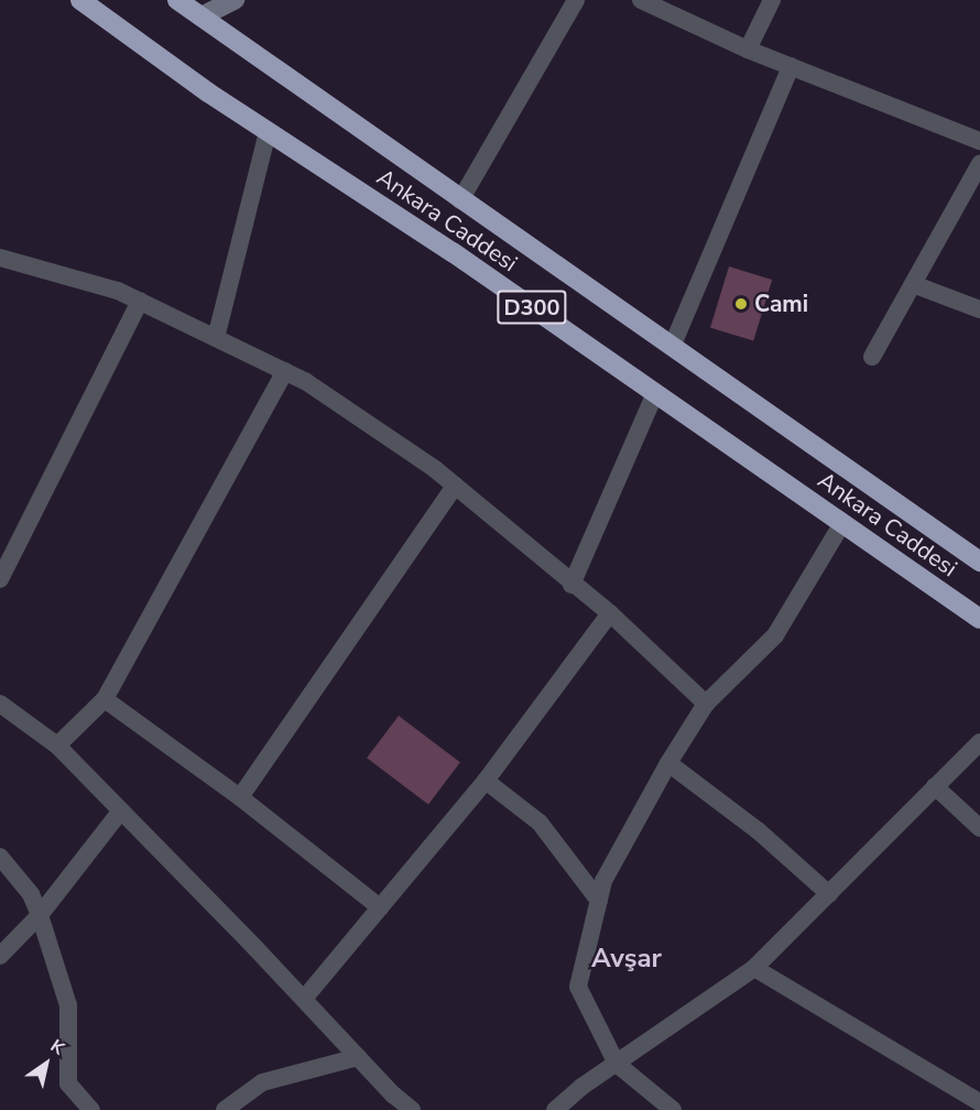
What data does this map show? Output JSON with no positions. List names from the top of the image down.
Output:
{
  "streets": {
    "highway": ["Ankara Caddesi", "D300"]
  },
  "districts": ["Avşar"],
  "places": ["Cami"],
  "north": "top right"
}
